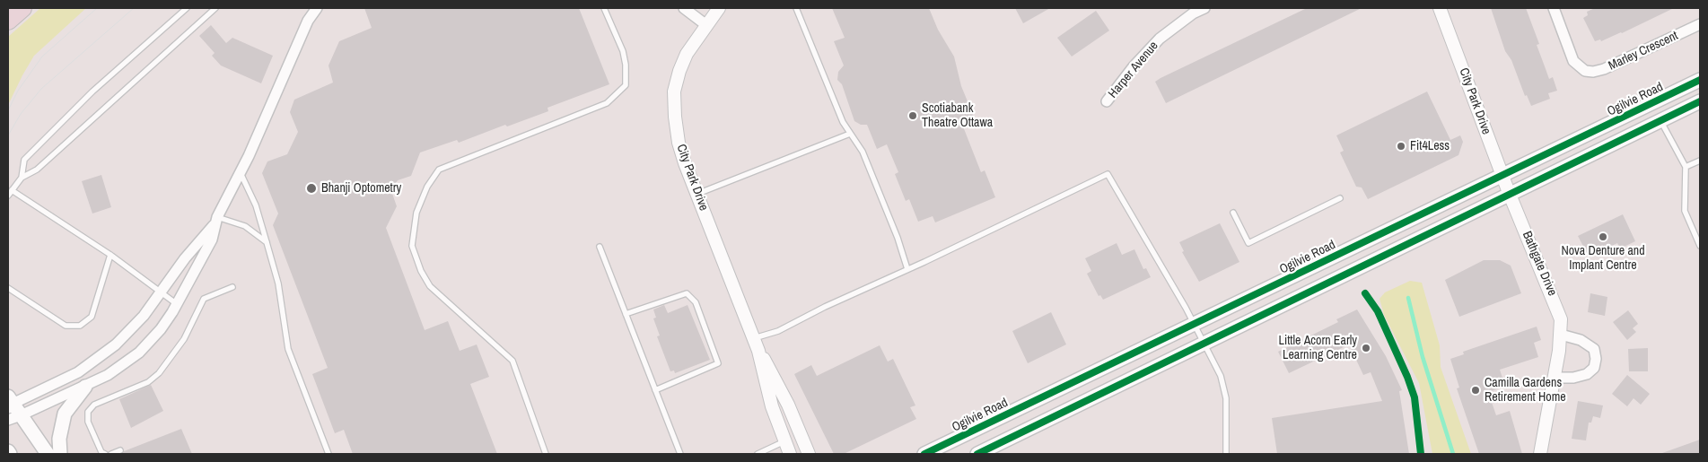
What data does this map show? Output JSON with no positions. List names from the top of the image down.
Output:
{
  "streets": {
    "main road": ["Ogilvie Road"],
    "street": [
      "Marley Crescent",
      "Harper Avenue",
      "City Park Drive",
      "Bathgate Drive"
    ]
  },
  "crossings": [
    ["Ogilvie Road", "City Park Drive"],
    ["City Park Drive", "Bathgate Drive"]
  ],
  "places": [
    "Scotiabank Theatre Ottawa",
    "Fit4Less",
    "Bhanji Optometry",
    "Nova Denture and Implant Centre",
    "Little Acorn Early Learning Centre",
    "Camilla Gardens Retirement Home"
  ]
}
